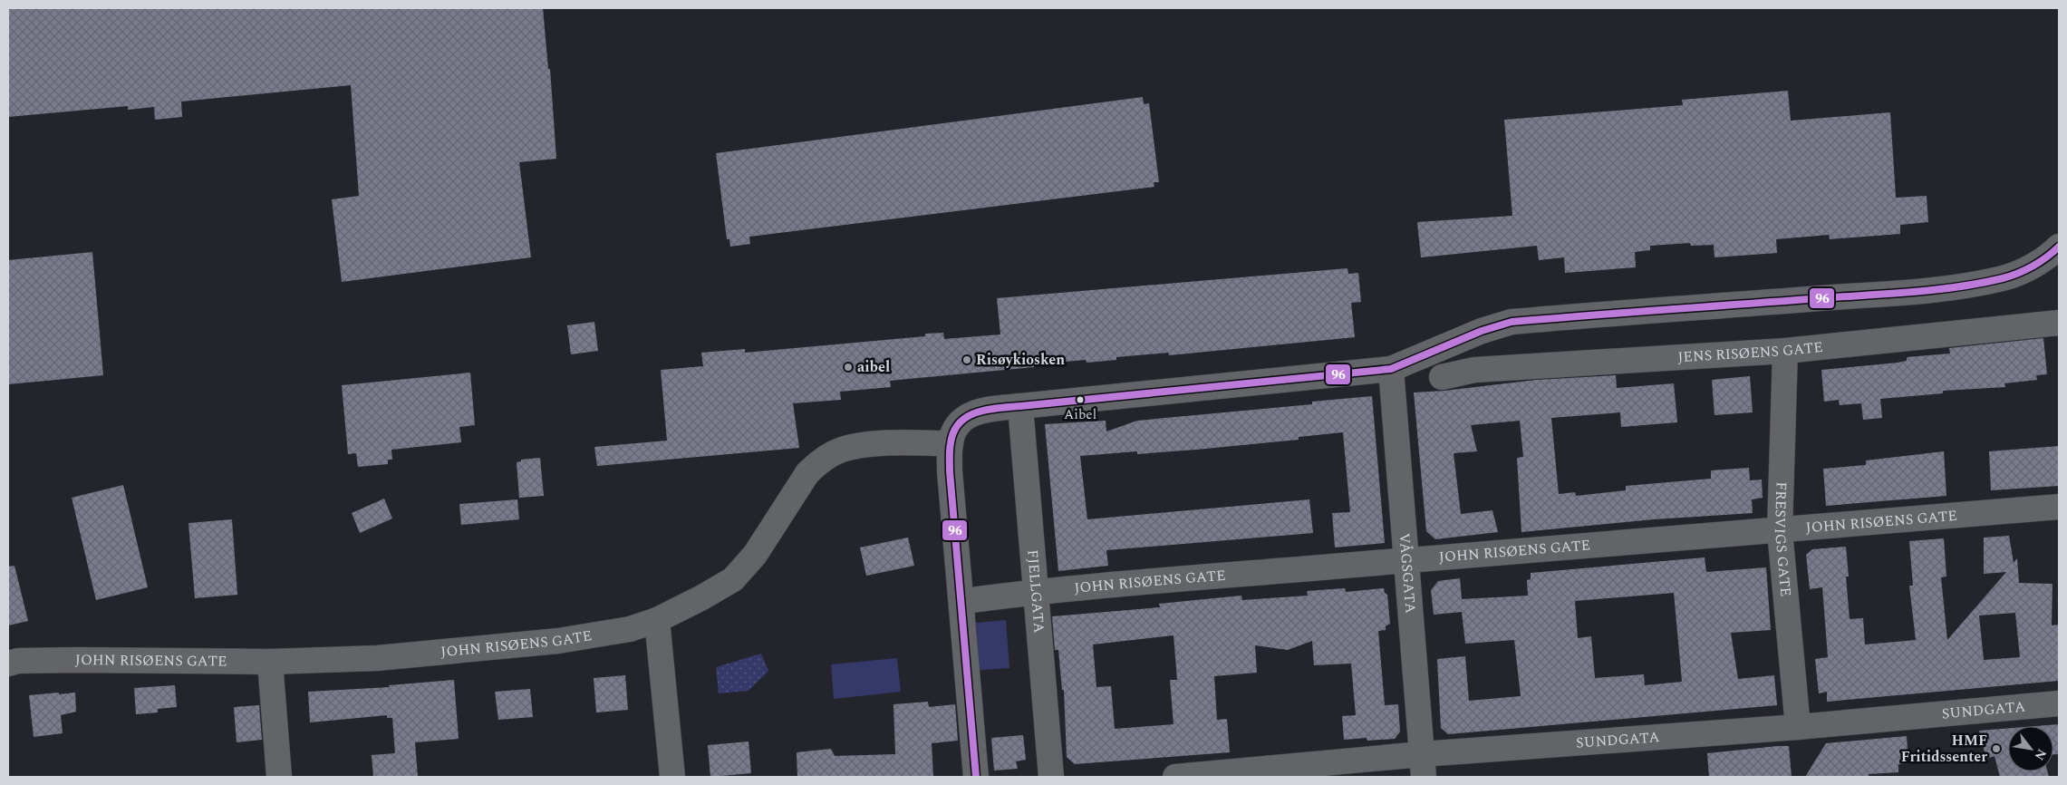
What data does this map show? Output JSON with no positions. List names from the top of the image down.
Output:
{
  "streets": {
    "street": [
      "JENS RISØENS GATE",
      "JOHN RISØENS GATE",
      "FRESVIGS GATE",
      "VÅGSGATA",
      "FJELLGATA",
      "SUNDGATA"
    ]
  },
  "crossings": [
    ["JENS RISØENS GATE", "FRESVIGS GATE"],
    ["JOHN RISØENS GATE", "FRESVIGS GATE"],
    ["JOHN RISØENS GATE", "VÅGSGATA"],
    ["JOHN RISØENS GATE", "FJELLGATA"],
    ["FRESVIGS GATE", "SUNDGATA"],
    ["VÅGSGATA", "SUNDGATA"]
  ],
  "places": [
    "Risøykiosken",
    "aibel",
    "Aibel",
    "HMF Fritidssenter"
  ],
  "lines": ["transit line 96"],
  "north": "bottom right"
}
